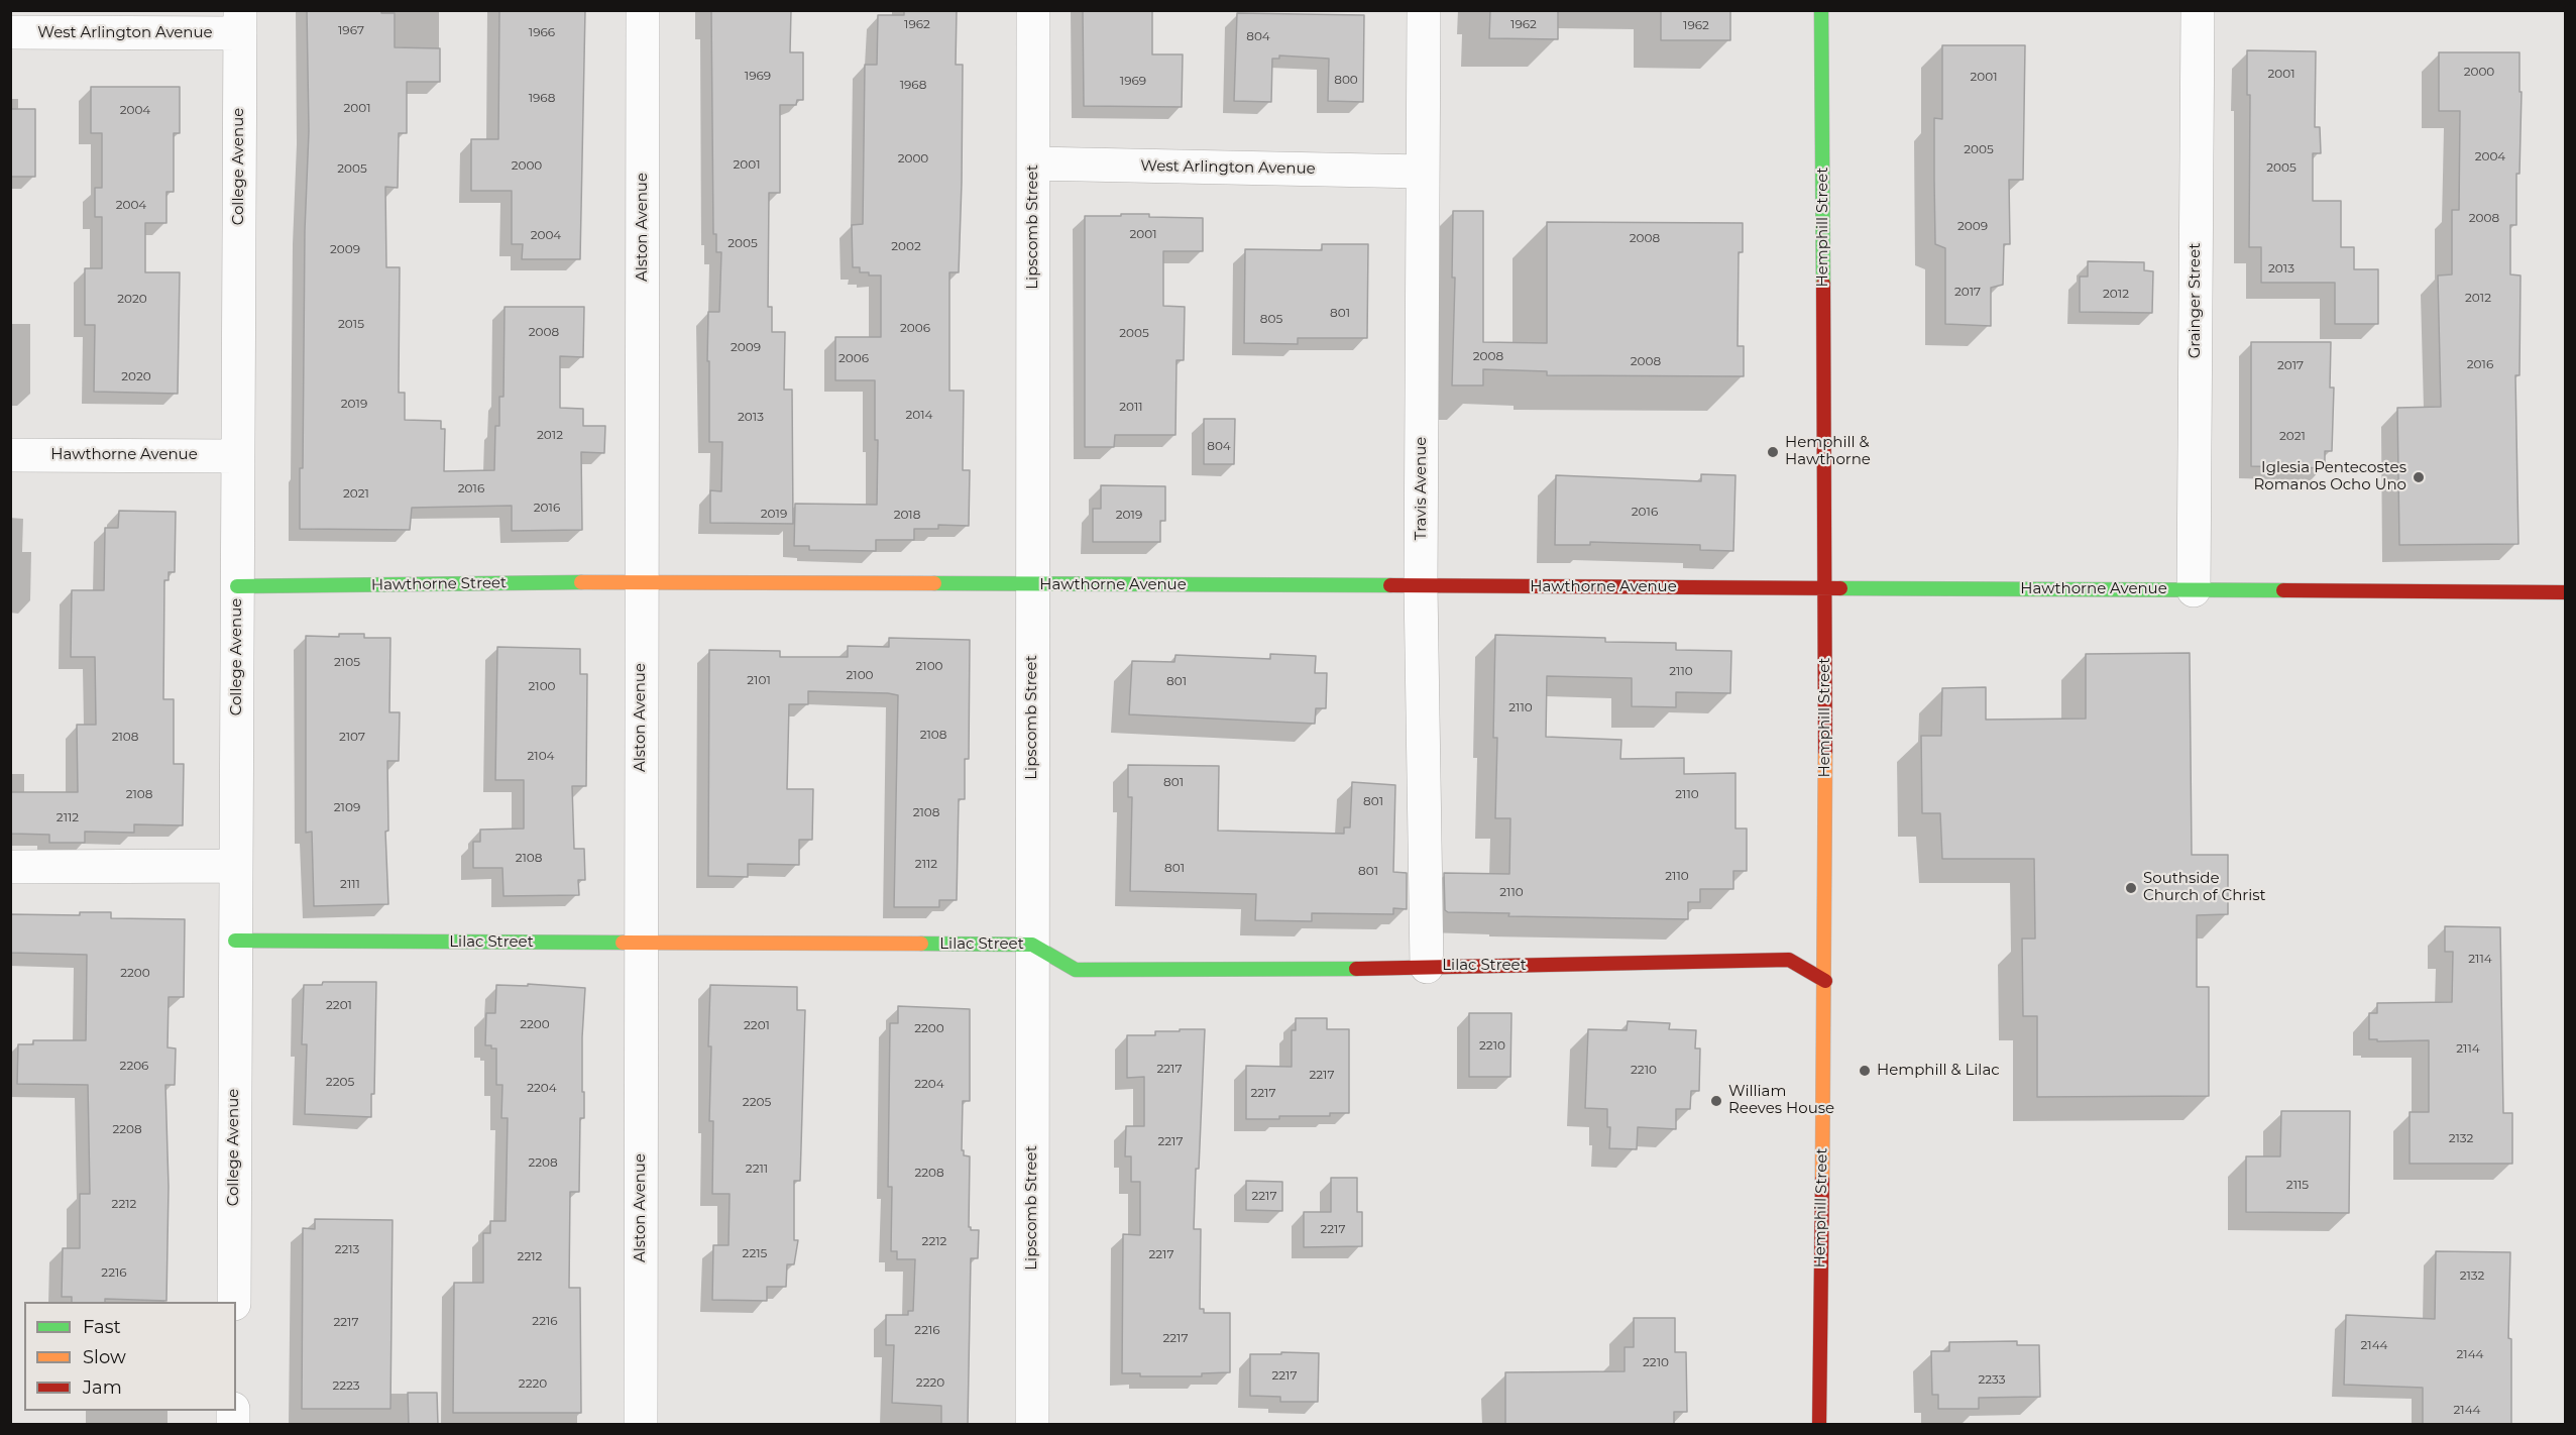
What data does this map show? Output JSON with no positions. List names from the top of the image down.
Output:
{
  "streets": {
    "street": [
      "West Arlington Avenue",
      "College Avenue",
      "Alston Avenue",
      "Lipscomb Street",
      "Hemphill Street",
      "Grainger Street",
      "Hawthorne Avenue",
      "Travis Avenue",
      "Hawthorne Street",
      "Lilac Street"
    ]
  },
  "crossings": [
    ["West Arlington Avenue", "College Avenue"],
    ["West Arlington Avenue", "Lipscomb Street"],
    ["West Arlington Avenue", "Travis Avenue"],
    ["College Avenue", "Hawthorne Avenue"],
    ["College Avenue", "Hawthorne Street"],
    ["College Avenue", "Lilac Street"],
    ["Alston Avenue", "Hawthorne Avenue"],
    ["Alston Avenue", "Hawthorne Street"],
    ["Alston Avenue", "Lilac Street"],
    ["Lipscomb Street", "Hawthorne Avenue"],
    ["Lipscomb Street", "Lilac Street"],
    ["Hemphill Street", "Hawthorne Avenue"],
    ["Hemphill Street", "Lilac Street"],
    ["Grainger Street", "Hawthorne Avenue"],
    ["Hawthorne Avenue", "Travis Avenue"],
    ["Hawthorne Avenue", "Hawthorne Street"],
    ["Travis Avenue", "Lilac Street"]
  ],
  "places": [
    "Hemphill & Hawthorne",
    "Iglesia Pentecostes Romanos Ocho Uno",
    "Southside Church of Christ",
    "Hemphill & Lilac",
    "William Reeves House"
  ],
  "house_numbers": [
    "1962",
    "1962",
    "1962",
    "1967",
    "1966",
    "804",
    "2000",
    "2001",
    "1969",
    "2001",
    "800",
    "1969",
    "1968",
    "1968",
    "2001",
    "2004",
    "2005",
    "2004",
    "2000",
    "2001",
    "2000",
    "2005",
    "2005",
    "2004",
    "2008",
    "2009",
    "2001",
    "2004",
    "2008",
    "2005",
    "2002",
    "2009",
    "2013",
    "2017",
    "2012",
    "2012",
    "2020",
    "801",
    "805",
    "2015",
    "2006",
    "2008",
    "2005",
    "2009",
    "2008",
    "2006",
    "2008",
    "2016",
    "2017",
    "2020",
    "2019",
    "2011",
    "2014",
    "2013",
    "2012",
    "2021",
    "804",
    "2016",
    "2021",
    "2016",
    "2016",
    "2019",
    "2018",
    "2019",
    "2105",
    "2100",
    "2110",
    "2100",
    "2101",
    "801",
    "2100",
    "2110",
    "2108",
    "2108",
    "2107",
    "2104",
    "801",
    "2108",
    "2110",
    "801",
    "2109",
    "2108",
    "2112",
    "2108",
    "2112",
    "801",
    "801",
    "2110",
    "2111",
    "2110",
    "2114",
    "2200",
    "2201",
    "2200",
    "2201",
    "2200",
    "2210",
    "2114",
    "2206",
    "2217",
    "2210",
    "2217",
    "2205",
    "2204",
    "2204",
    "2217",
    "2205",
    "2208",
    "2132",
    "2217",
    "2208",
    "2211",
    "2208",
    "2115",
    "2217",
    "2212",
    "2217",
    "2212",
    "2213",
    "2215",
    "2217",
    "2212",
    "2216",
    "2132",
    "2216",
    "2217",
    "2216",
    "2217",
    "2144",
    "2144",
    "2210",
    "2217",
    "2233",
    "2220",
    "2220",
    "2223",
    "2144"
  ],
  "legend": ["Fast", "Slow", "Jam"]
}
